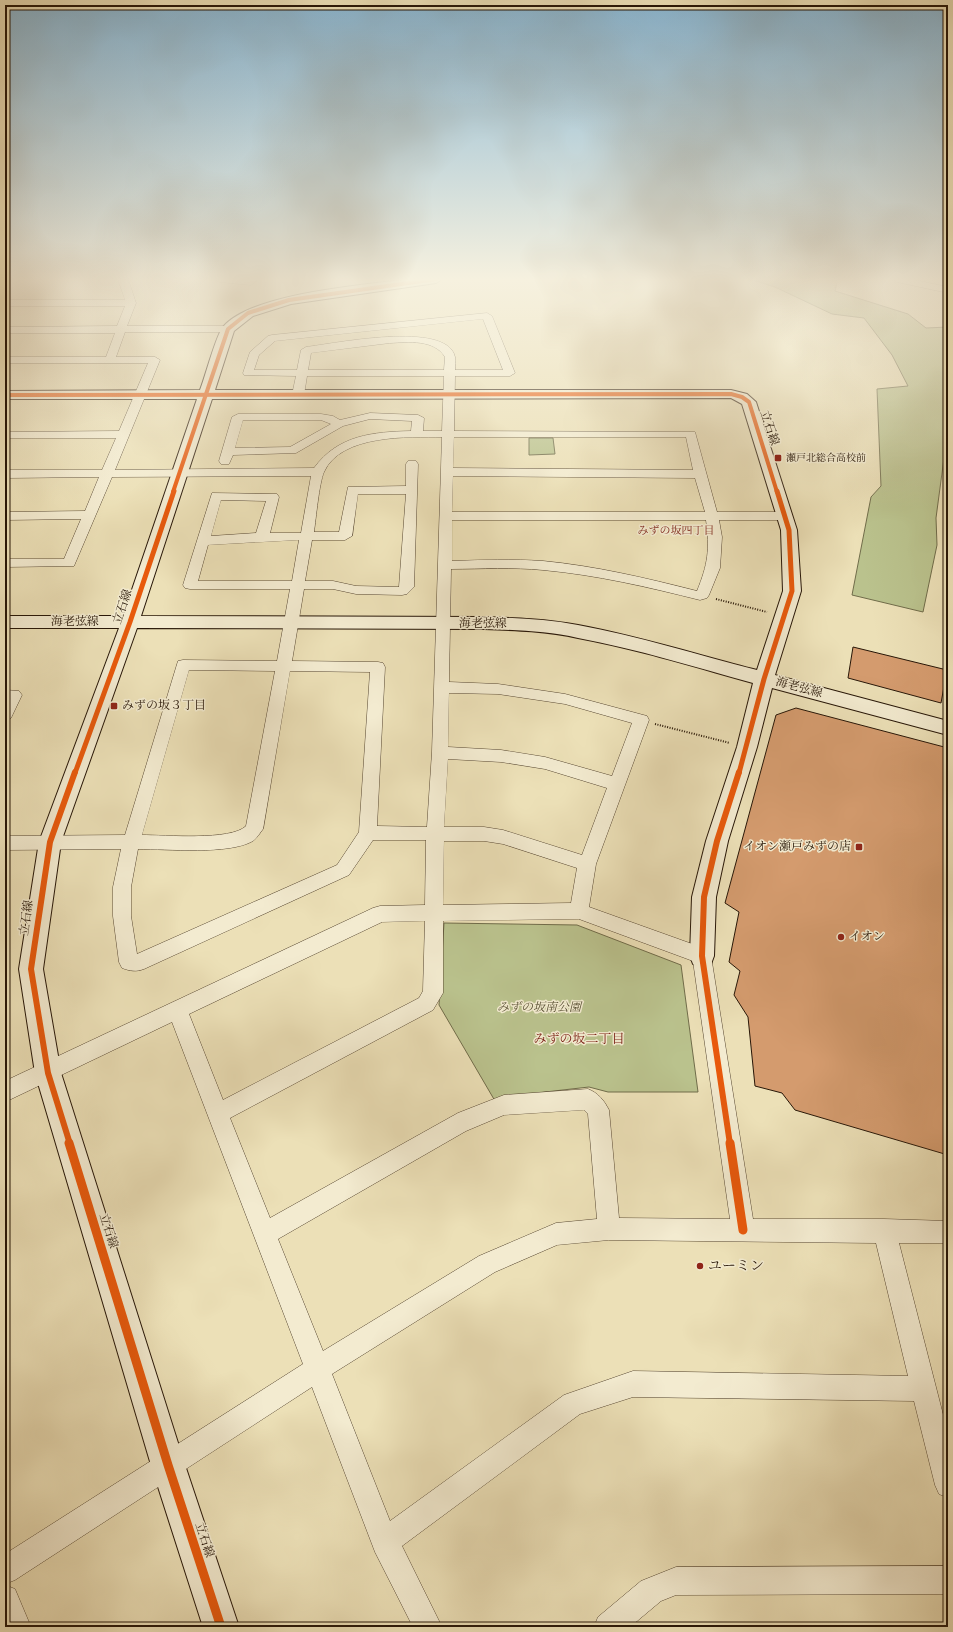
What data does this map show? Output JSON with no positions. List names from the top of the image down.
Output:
{
  "streets": {
    "street": ["立石線", "海老弦線"]
  },
  "crossings": [
    ["立石線", "海老弦線"]
  ],
  "districts": ["みずの坂四丁目", "みずの坂二丁目"],
  "parks": ["みずの坂南公園"],
  "places": {
    "transit": ["瀬戸北総合高校前", "みずの坂３丁目", "イオン瀬戸みずの店"],
    "other": ["イオン", "ユーミン"]
  }
}
